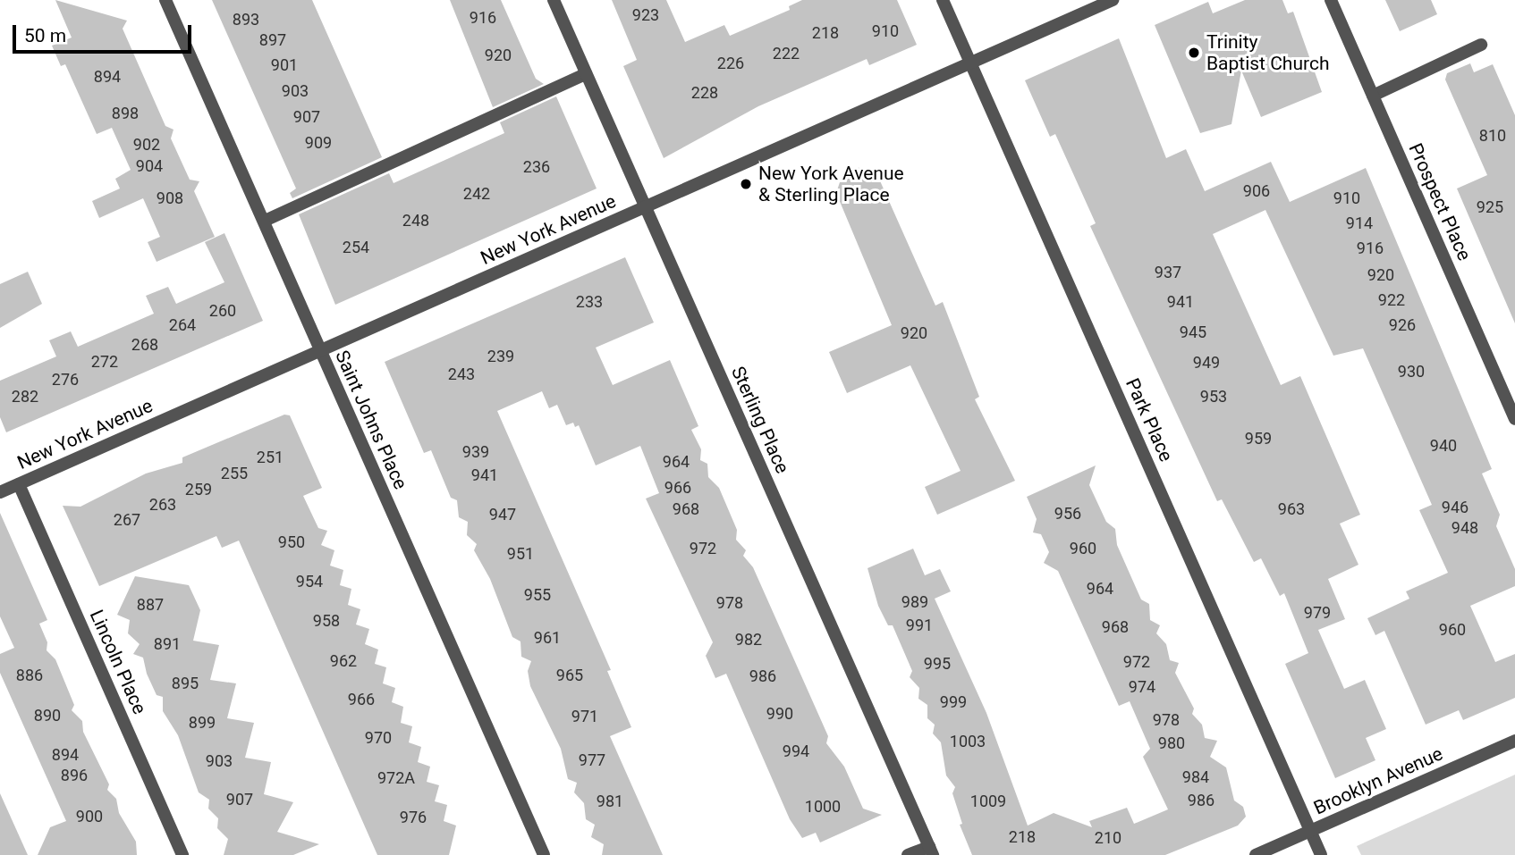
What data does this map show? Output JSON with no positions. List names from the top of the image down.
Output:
{
  "streets": {
    "street": [
      "Prospect Place",
      "New York Avenue",
      "Saint Johns Place",
      "Sterling Place",
      "Park Place",
      "Lincoln Place",
      "Brooklyn Avenue"
    ]
  },
  "crossings": [
    ["New York Avenue", "Saint Johns Place"],
    ["New York Avenue", "Sterling Place"],
    ["New York Avenue", "Park Place"],
    ["New York Avenue", "Lincoln Place"],
    ["Park Place", "Brooklyn Avenue"]
  ],
  "places": ["Trinity Baptist Church", "New York Avenue & Sterling Place"],
  "house_numbers": [
    "923",
    "916",
    "893",
    "910",
    "218",
    "897",
    "222",
    "920",
    "226",
    "901",
    "894",
    "903",
    "228",
    "898",
    "907",
    "810",
    "909",
    "902",
    "904",
    "236",
    "906",
    "242",
    "908",
    "910",
    "925",
    "248",
    "914",
    "254",
    "916",
    "937",
    "920",
    "922",
    "233",
    "941",
    "260",
    "264",
    "926",
    "945",
    "920",
    "268",
    "239",
    "272",
    "949",
    "930",
    "243",
    "276",
    "282",
    "953",
    "959",
    "940",
    "939",
    "251",
    "964",
    "255",
    "941",
    "966",
    "259",
    "263",
    "946",
    "968",
    "963",
    "956",
    "947",
    "267",
    "948",
    "950",
    "972",
    "960",
    "951",
    "954",
    "964",
    "955",
    "989",
    "978",
    "887",
    "979",
    "958",
    "991",
    "968",
    "960",
    "961",
    "982",
    "891",
    "962",
    "972",
    "995",
    "886",
    "965",
    "986",
    "895",
    "974",
    "966",
    "999",
    "990",
    "890",
    "971",
    "978",
    "899",
    "970",
    "1003",
    "980",
    "994",
    "894",
    "977",
    "903",
    "896",
    "984",
    "972A",
    "907",
    "986",
    "981",
    "1009",
    "1000",
    "900",
    "976",
    "218",
    "210"
  ],
  "scale_bar": "50 m"
}
